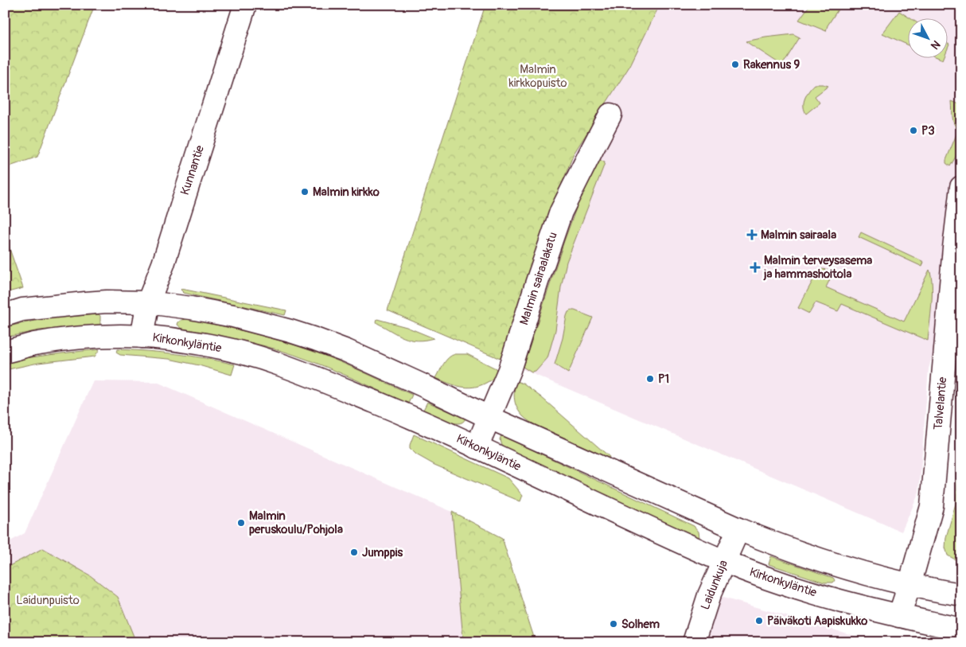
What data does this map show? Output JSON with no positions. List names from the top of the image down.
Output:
{
  "streets": {
    "main road": [
      "Kunnantie",
      "Malmin sairaalakatu",
      "Kirkonkyläntie",
      "Talvelantie",
      "Laidunkuja"
    ]
  },
  "crossings": [
    ["Kunnantie", "Kirkonkyläntie"],
    ["Malmin sairaalakatu", "Kirkonkyläntie"],
    ["Kirkonkyläntie", "Talvelantie"],
    ["Kirkonkyläntie", "Laidunkuja"]
  ],
  "parks": ["Malmin kirkkopuisto", "Laidunpuisto"],
  "places": {
    "other": [
      "Rakennus 9",
      "P3",
      "Malmin kirkko",
      "P1",
      "Malmin peruskoulu/Pohjola",
      "Jumppis",
      "Päiväkoti Aapiskukko",
      "Solhem"
    ],
    "health": ["Malmin sairaala", "Malmin terveysasema ja hammashoitola"]
  },
  "north": "bottom right"
}
